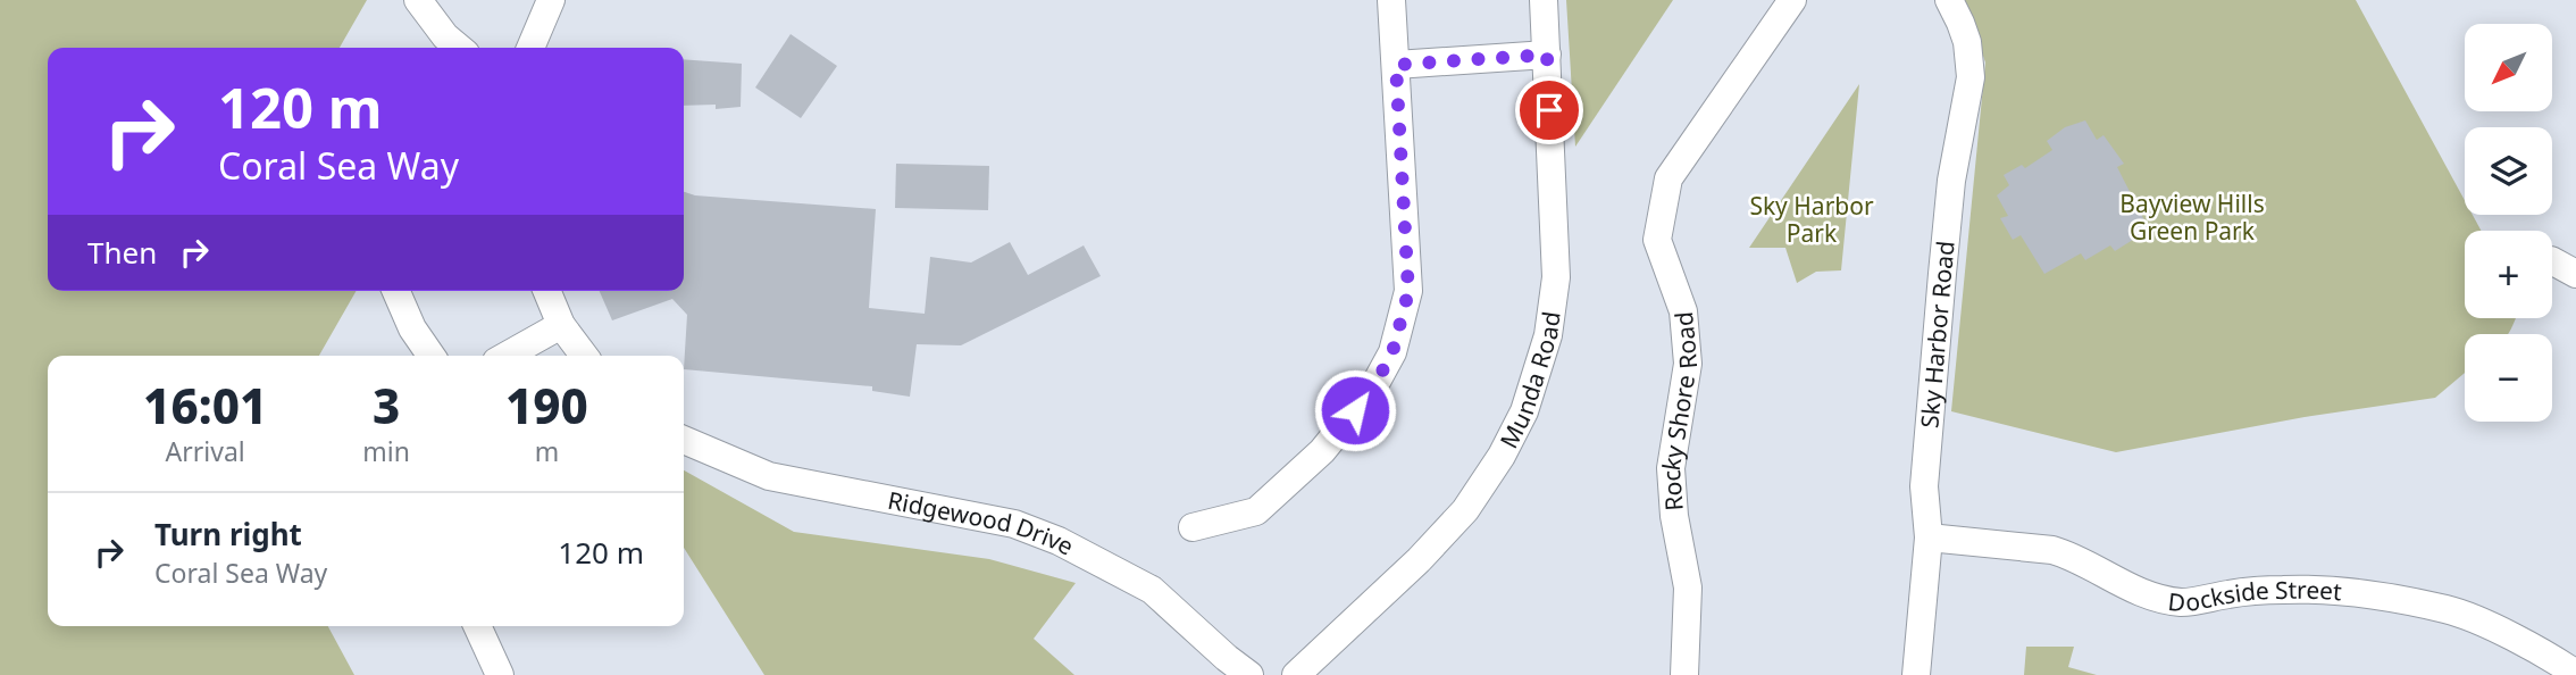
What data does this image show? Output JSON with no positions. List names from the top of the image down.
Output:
{
  "streets": {
    "street": [
      "Sky Harbor Road",
      "Munda Road",
      "Rocky Shore Road",
      "Ridgewood Drive",
      "Dockside Street"
    ]
  },
  "crossings": [
    ["Sky Harbor Road", "Dockside Street"]
  ],
  "parks": ["Bayview Hills Green Park", "Sky Harbor Park"],
  "north": "bottom left",
  "page": {
    "map_buttons": ["+", "−"],
    "turn": ["120 m", "Coral Sea Way"],
    "then": "Then",
    "eta": [
      "16:01",
      "Arrival",
      "3",
      "min",
      "190",
      "m"
    ],
    "list": [
      {
        "name": "Turn right",
        "note": "Coral Sea Way",
        "value": "120 m"
      }
    ]
  }
}
